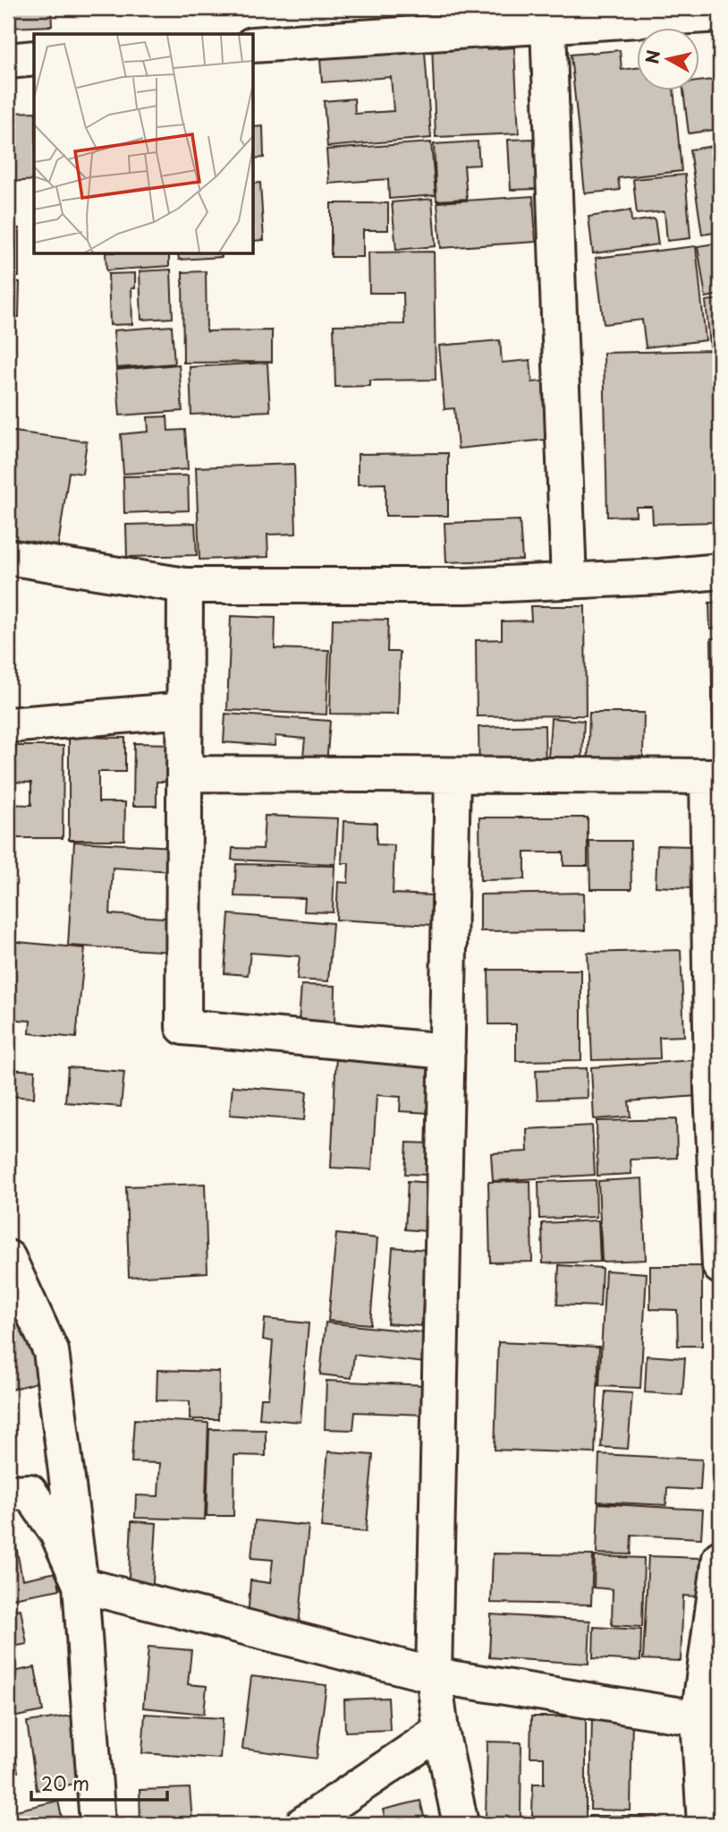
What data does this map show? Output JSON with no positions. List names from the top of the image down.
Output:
{
  "scale_bar": "20 m",
  "north": "left"
}
